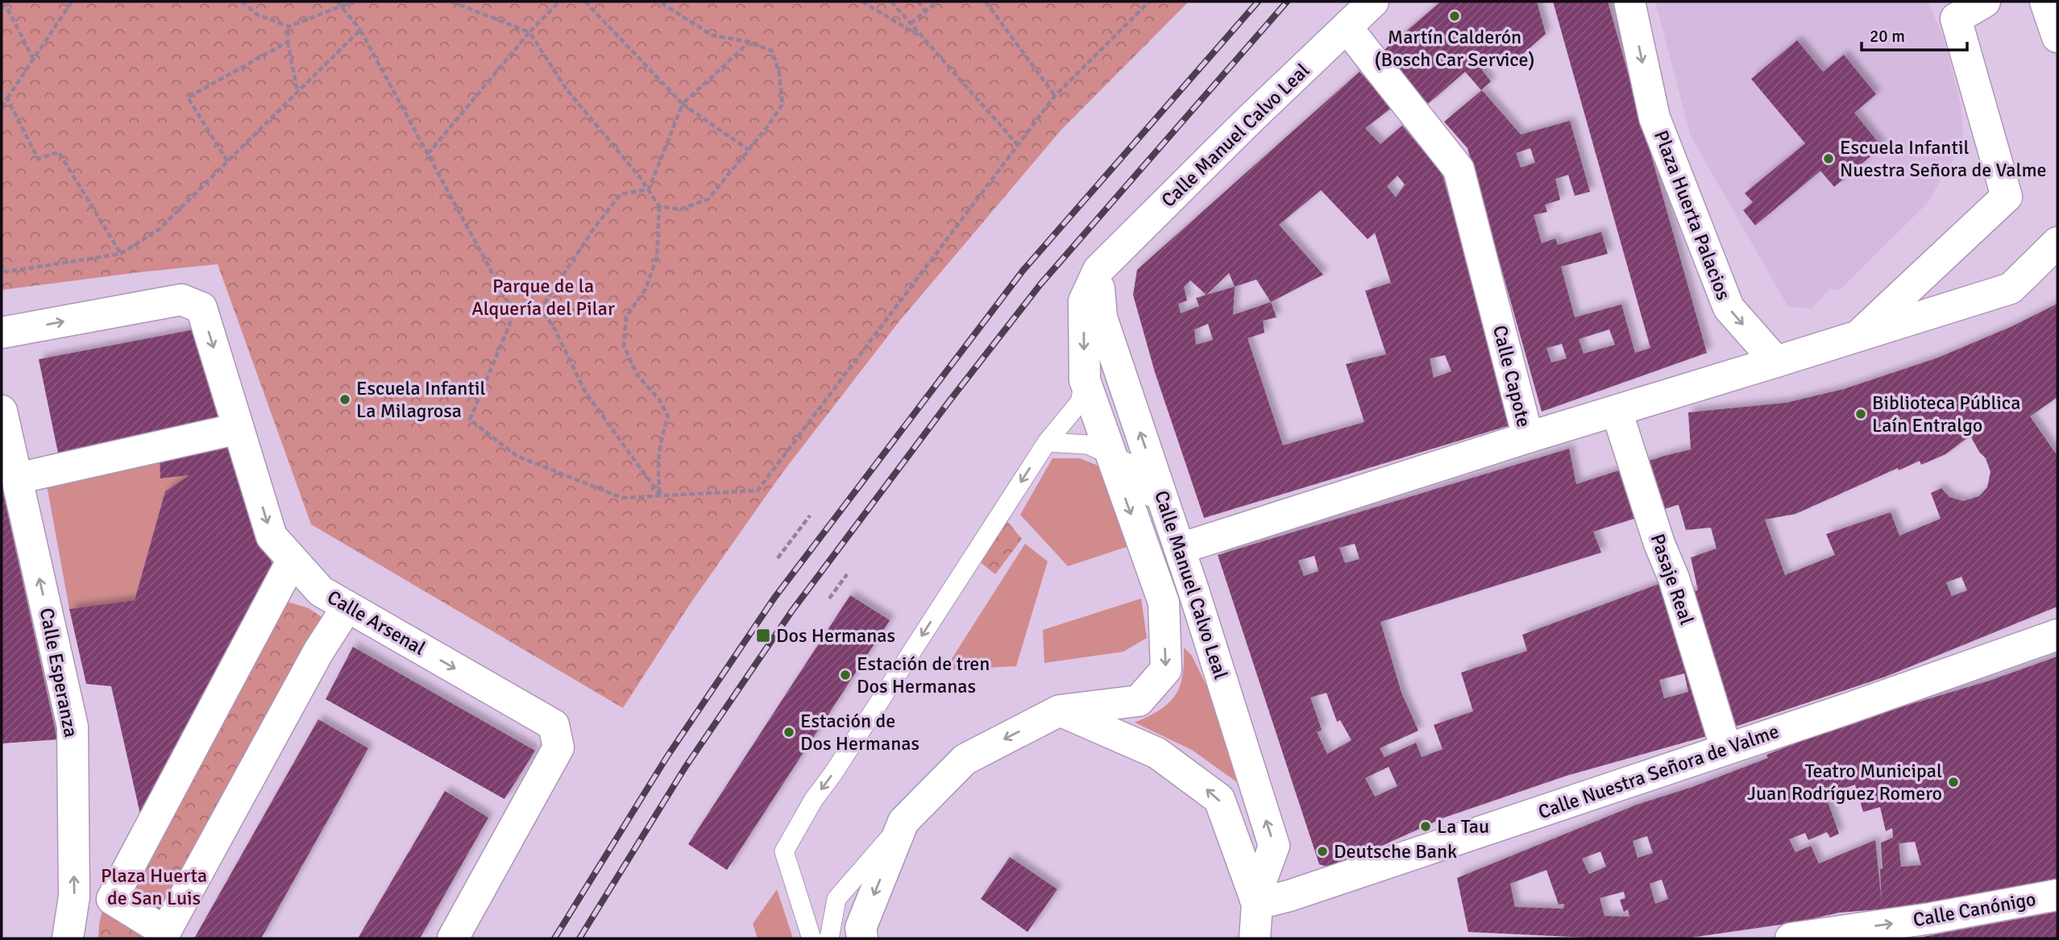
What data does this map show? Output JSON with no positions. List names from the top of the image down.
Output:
{
  "streets": {
    "street": [
      "Calle Manuel Calvo Leal",
      "Plaza Huerta Palacios",
      "Calle Capote",
      "Pasaje Real",
      "Calle Arsenal",
      "Calle Esperanza",
      "Calle Nuestra Señora de Valme",
      "Calle Canónigo"
    ]
  },
  "crossings": [
    ["Calle Manuel Calvo Leal", "Calle Capote"],
    ["Calle Manuel Calvo Leal", "Calle Nuestra Señora de Valme"],
    ["Pasaje Real", "Calle Nuestra Señora de Valme"]
  ],
  "one_way": ["Plaza Huerta Palacios", "Calle Esperanza", "Calle Canónigo"],
  "parks": ["Parque de la Alquería del Pilar", "Plaza Huerta de San Luis"],
  "places": {
    "other": [
      "Martín Calderón (Bosch Car Service)",
      "Escuela Infantil Nuestra Señora de Valme",
      "Escuela Infantil La Milagrosa",
      "Biblioteca Pública Laín Entralgo",
      "Estación de tren Dos Hermanas",
      "Estación de Dos Hermanas",
      "Teatro Municipal Juan Rodríguez Romero",
      "La Tau",
      "Deutsche Bank"
    ],
    "transit": ["Dos Hermanas"]
  },
  "scale_bar": "20 m"
}
